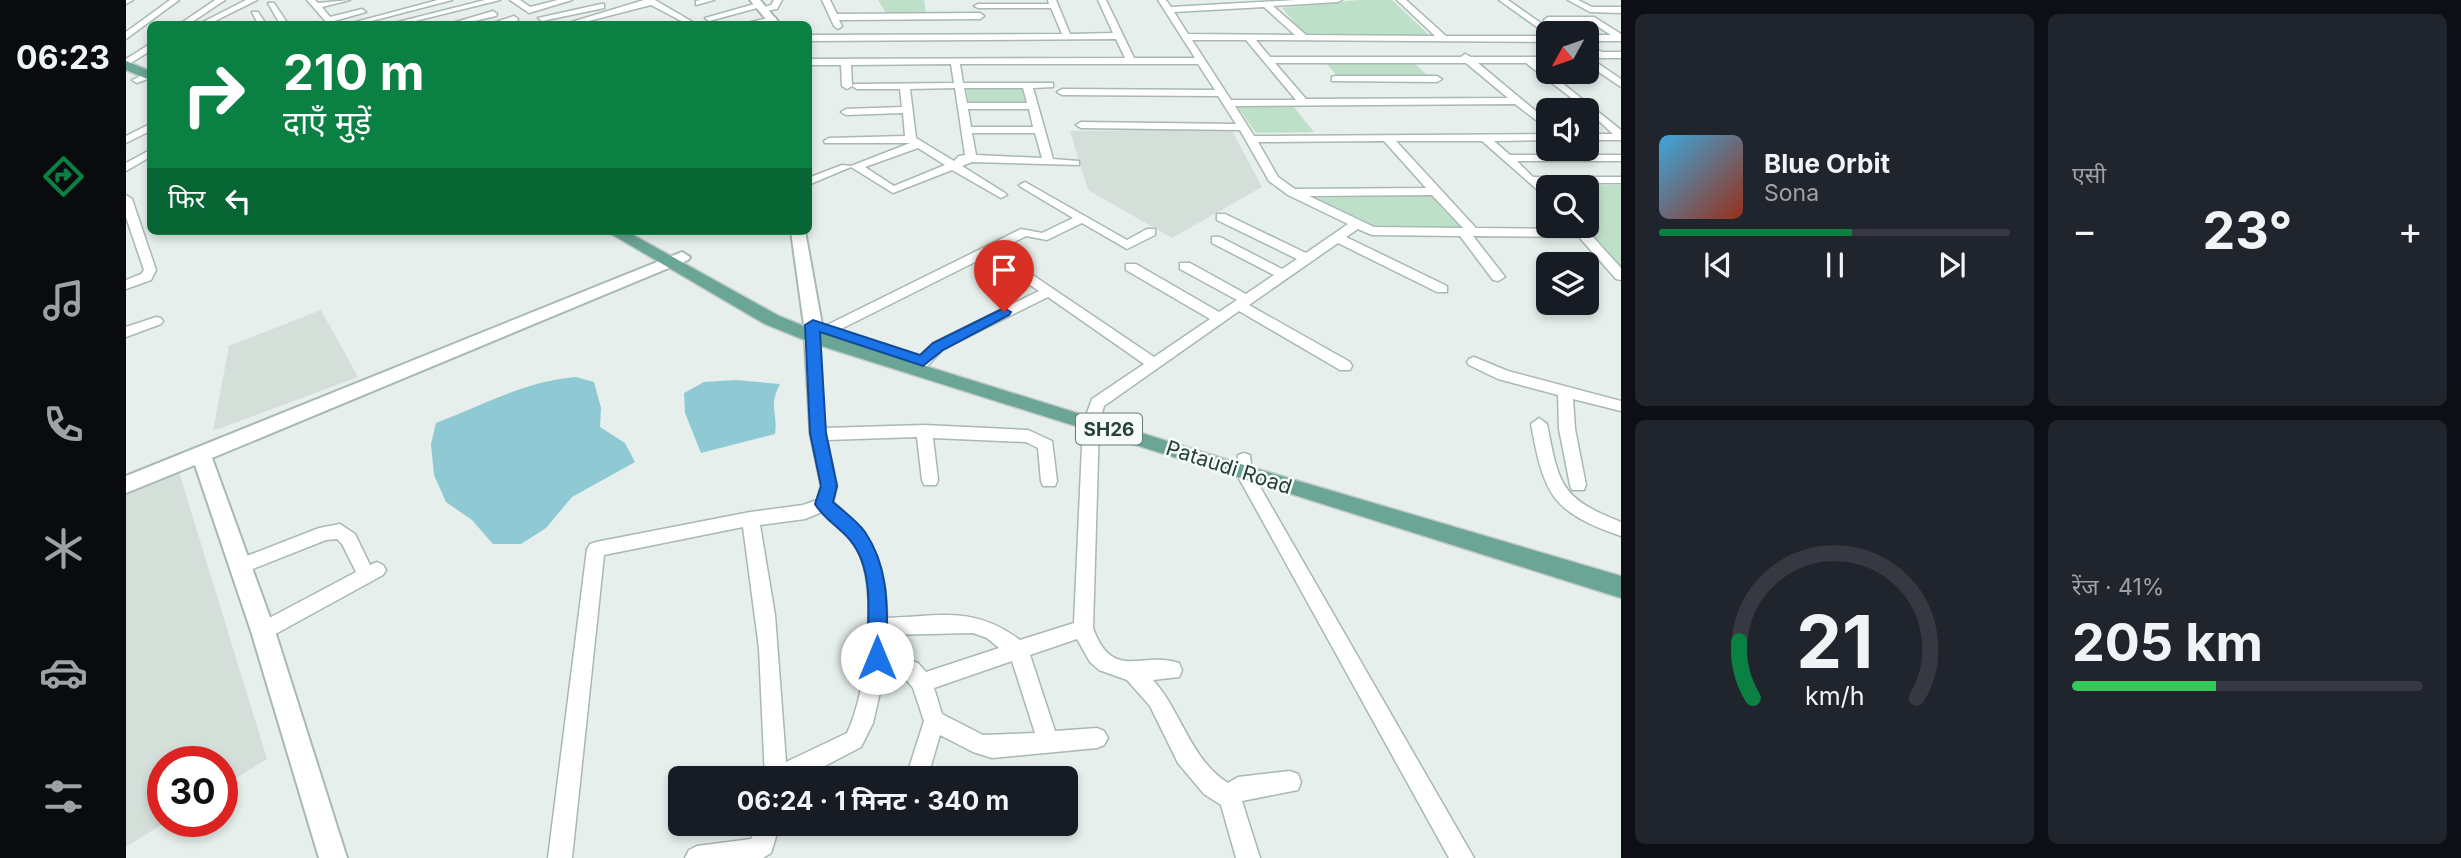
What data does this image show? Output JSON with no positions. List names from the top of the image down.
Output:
{
  "streets": {
    "main road": ["SH26", "Pataudi Road"]
  },
  "crossings": [
    ["SH26", "Pataudi Road"]
  ],
  "north": "bottom left",
  "page": {
    "tabs": "06:23",
    "tile": [
      "एसी",
      ["रेंज · 41%", "205 km"]
    ],
    "turn": ["210 m", "दाएँ मुड़ें"],
    "song": ["Blue Orbit", "Sona"],
    "then": "फिर",
    "heat": ["−", "23°", "+"],
    "limit": "30",
    "trip": "06:24 · 1 मिनट · 340 m",
    "gauge": ["21", "km/h"]
  }
}
